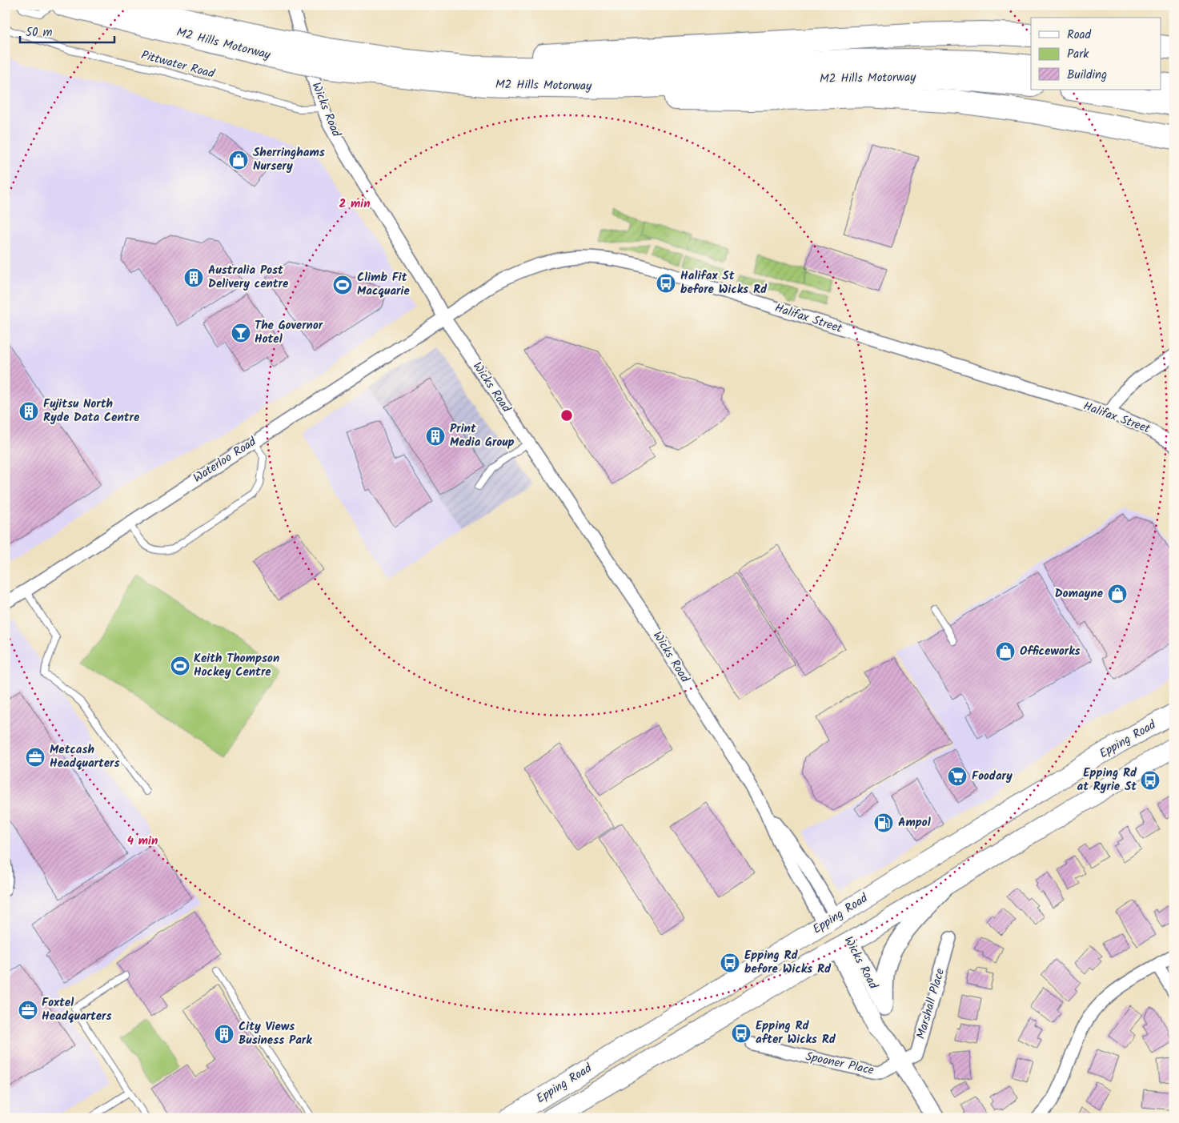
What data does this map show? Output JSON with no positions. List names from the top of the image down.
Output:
{
  "streets": {
    "highway": ["M2 Hills Motorway"],
    "main road": ["Wicks Road", "Epping Road"],
    "street": [
      "Halifax Street",
      "Waterloo Road",
      "Marshall Place",
      "Spooner Place"
    ],
    "lane": ["Pittwater Road"]
  },
  "crossings": [
    ["Pittwater Road", "Wicks Road"],
    ["Wicks Road", "Halifax Street"],
    ["Wicks Road", "Waterloo Road"],
    ["Wicks Road", "Epping Road"],
    ["Wicks Road", "Marshall Place"],
    ["Wicks Road", "Spooner Place"],
    ["Halifax Street", "Waterloo Road"],
    ["Marshall Place", "Spooner Place"]
  ],
  "places": {
    "shop": ["Sherringhams Nursery", "Domayne", "Officeworks"],
    "building": [
      "Australia Post Delivery centre",
      "Fujitsu North Ryde Data Centre",
      "Print Media Group",
      "City Views Business Park"
    ],
    "bus stop": [
      "Halifax St before Wicks Rd",
      "Epping Rd at Ryrie St",
      "Epping Rd before Wicks Rd",
      "Epping Rd after Wicks Rd"
    ],
    "sports": ["Climb Fit Macquarie", "Keith Thompson Hockey Centre"],
    "bar": ["The Governor Hotel"],
    "office": ["Metcash Headquarters", "Foxtel Headquarters"],
    "supermarket": ["Foodary"],
    "fuel station": ["Ampol"]
  },
  "legend": ["Road", "Park", "Building"],
  "scale_bar": "50 m",
  "rings": ["2 min", "4 min"]
}
